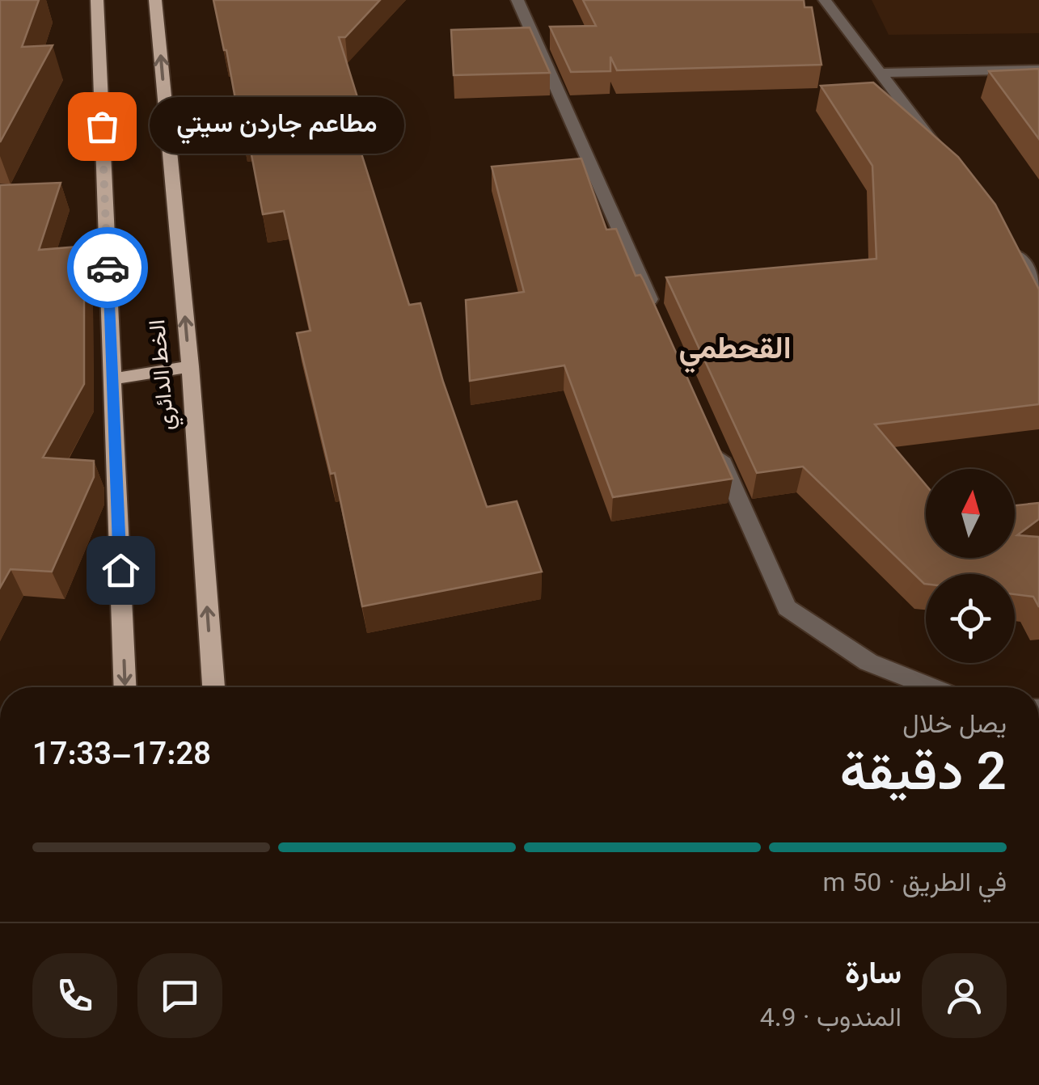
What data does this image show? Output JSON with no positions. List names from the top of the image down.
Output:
{
  "streets": {
    "main road": ["الخط الدائري"]
  },
  "districts": ["القحطمي"],
  "places": ["مطاعم جاردن سيتي"],
  "north": "top",
  "page": {
    "bubble": "مطاعم جاردن سيتي",
    "heading": ["2 دقيقة", "يصل خلال", "17:28–17:33"],
    "panel": ["سارة", "المندوب · 4.9"],
    "bar": "في الطريق · 50 m"
  }
}
